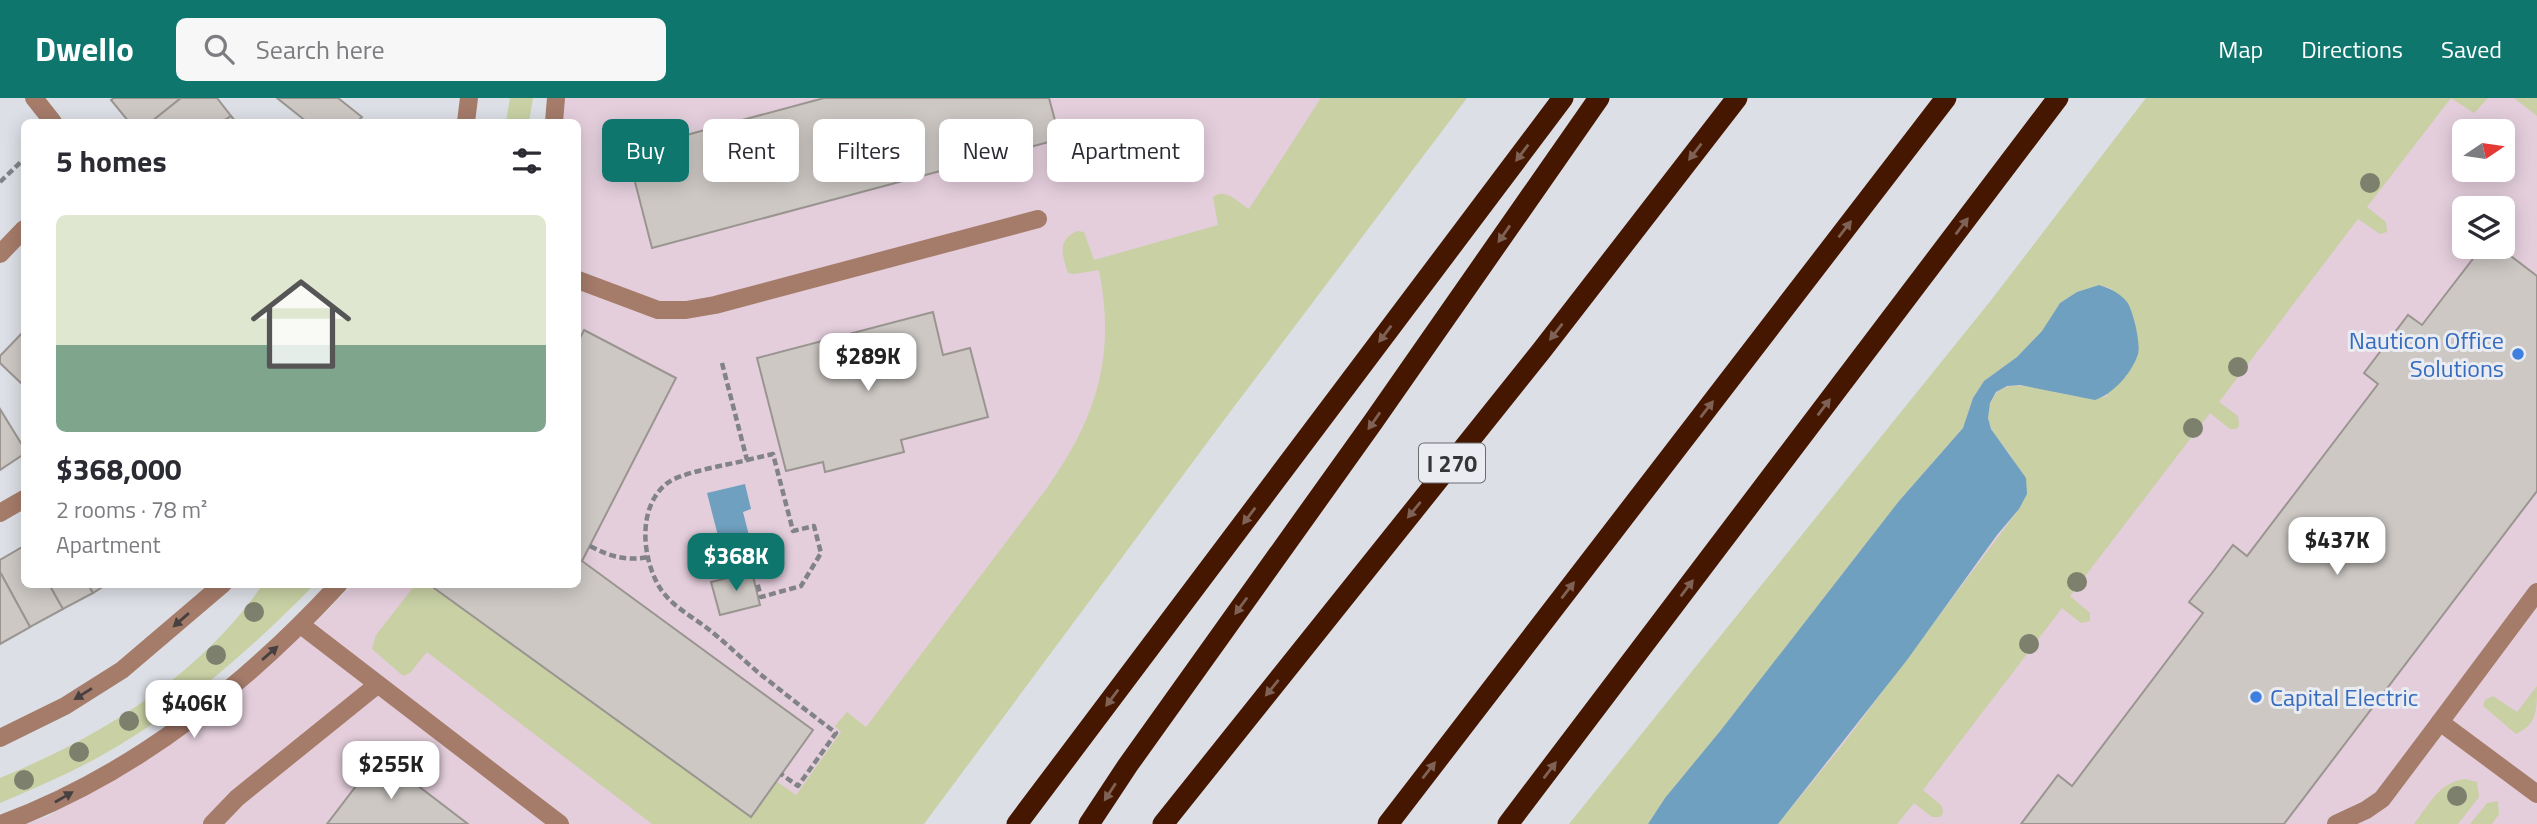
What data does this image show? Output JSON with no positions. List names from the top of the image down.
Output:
{
  "streets": {
    "highway": ["I 270"]
  },
  "places": ["Nauticon Office Solutions", "Capital Electric"],
  "north": "right",
  "page": {
    "header": "Dwello",
    "search": "Search here",
    "nav": ["Map", "Directions", "Saved"],
    "chip": [
      "Buy",
      "Rent",
      "Filters",
      "New",
      "Apartment"
    ],
    "heading": "5 homes",
    "list": [
      {
        "name": "$368,000",
        "note": "2 rooms · 78 m² · Apartment"
      }
    ],
    "price": [
      "$289K",
      "$437K",
      "$368K",
      "$406K",
      "$255K"
    ]
  }
}
